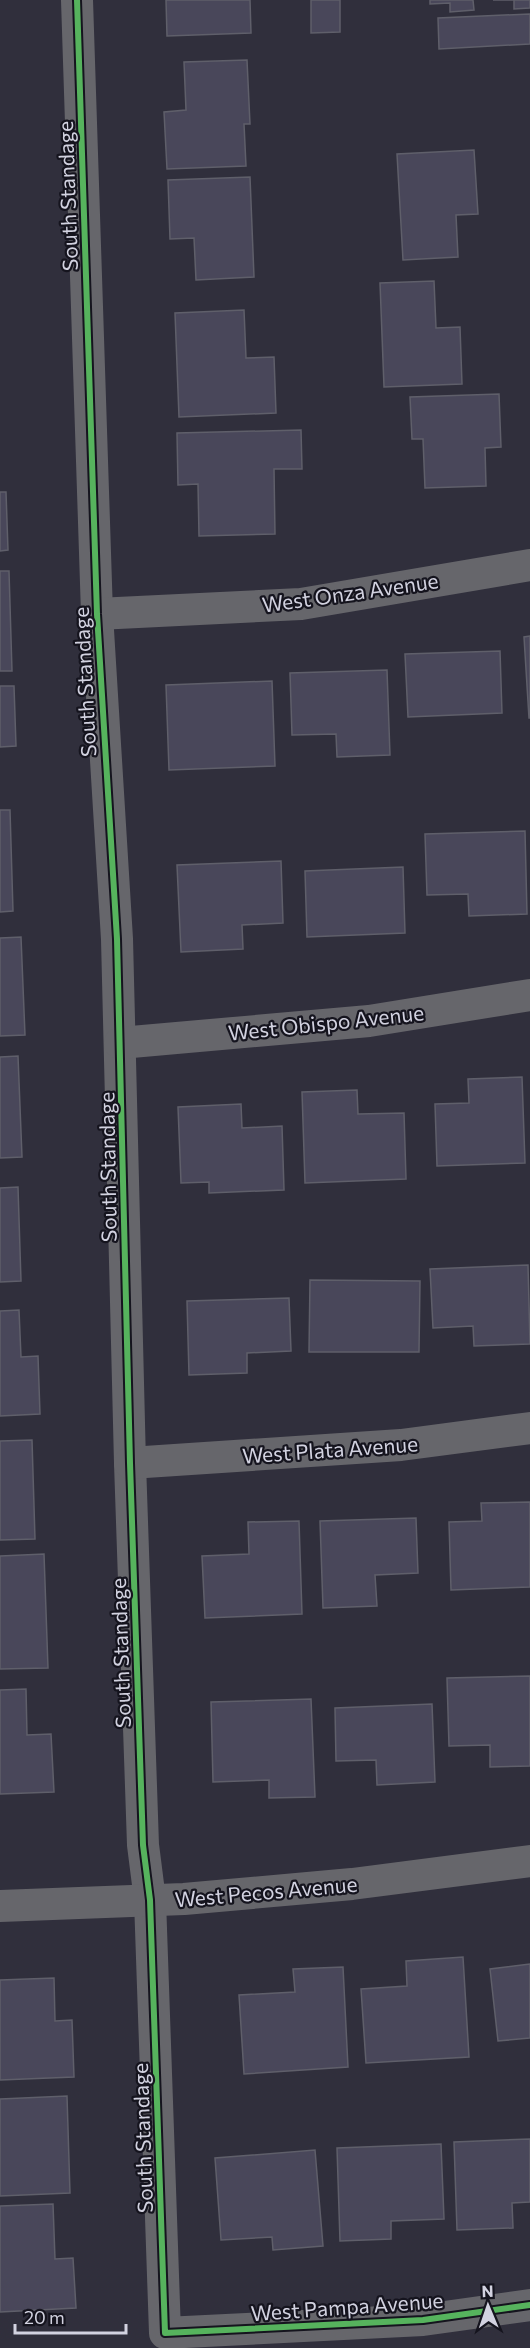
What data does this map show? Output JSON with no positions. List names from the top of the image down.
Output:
{
  "streets": {
    "street": [
      "South Standage",
      "West Onza Avenue",
      "West Obispo Avenue",
      "West Plata Avenue",
      "West Pecos Avenue",
      "West Pampa Avenue"
    ]
  },
  "crossings": [
    ["South Standage", "West Onza Avenue"],
    ["South Standage", "West Obispo Avenue"],
    ["South Standage", "West Plata Avenue"],
    ["South Standage", "West Pecos Avenue"],
    ["South Standage", "West Pampa Avenue"]
  ],
  "scale_bar": "20 m",
  "north": "top"
}
